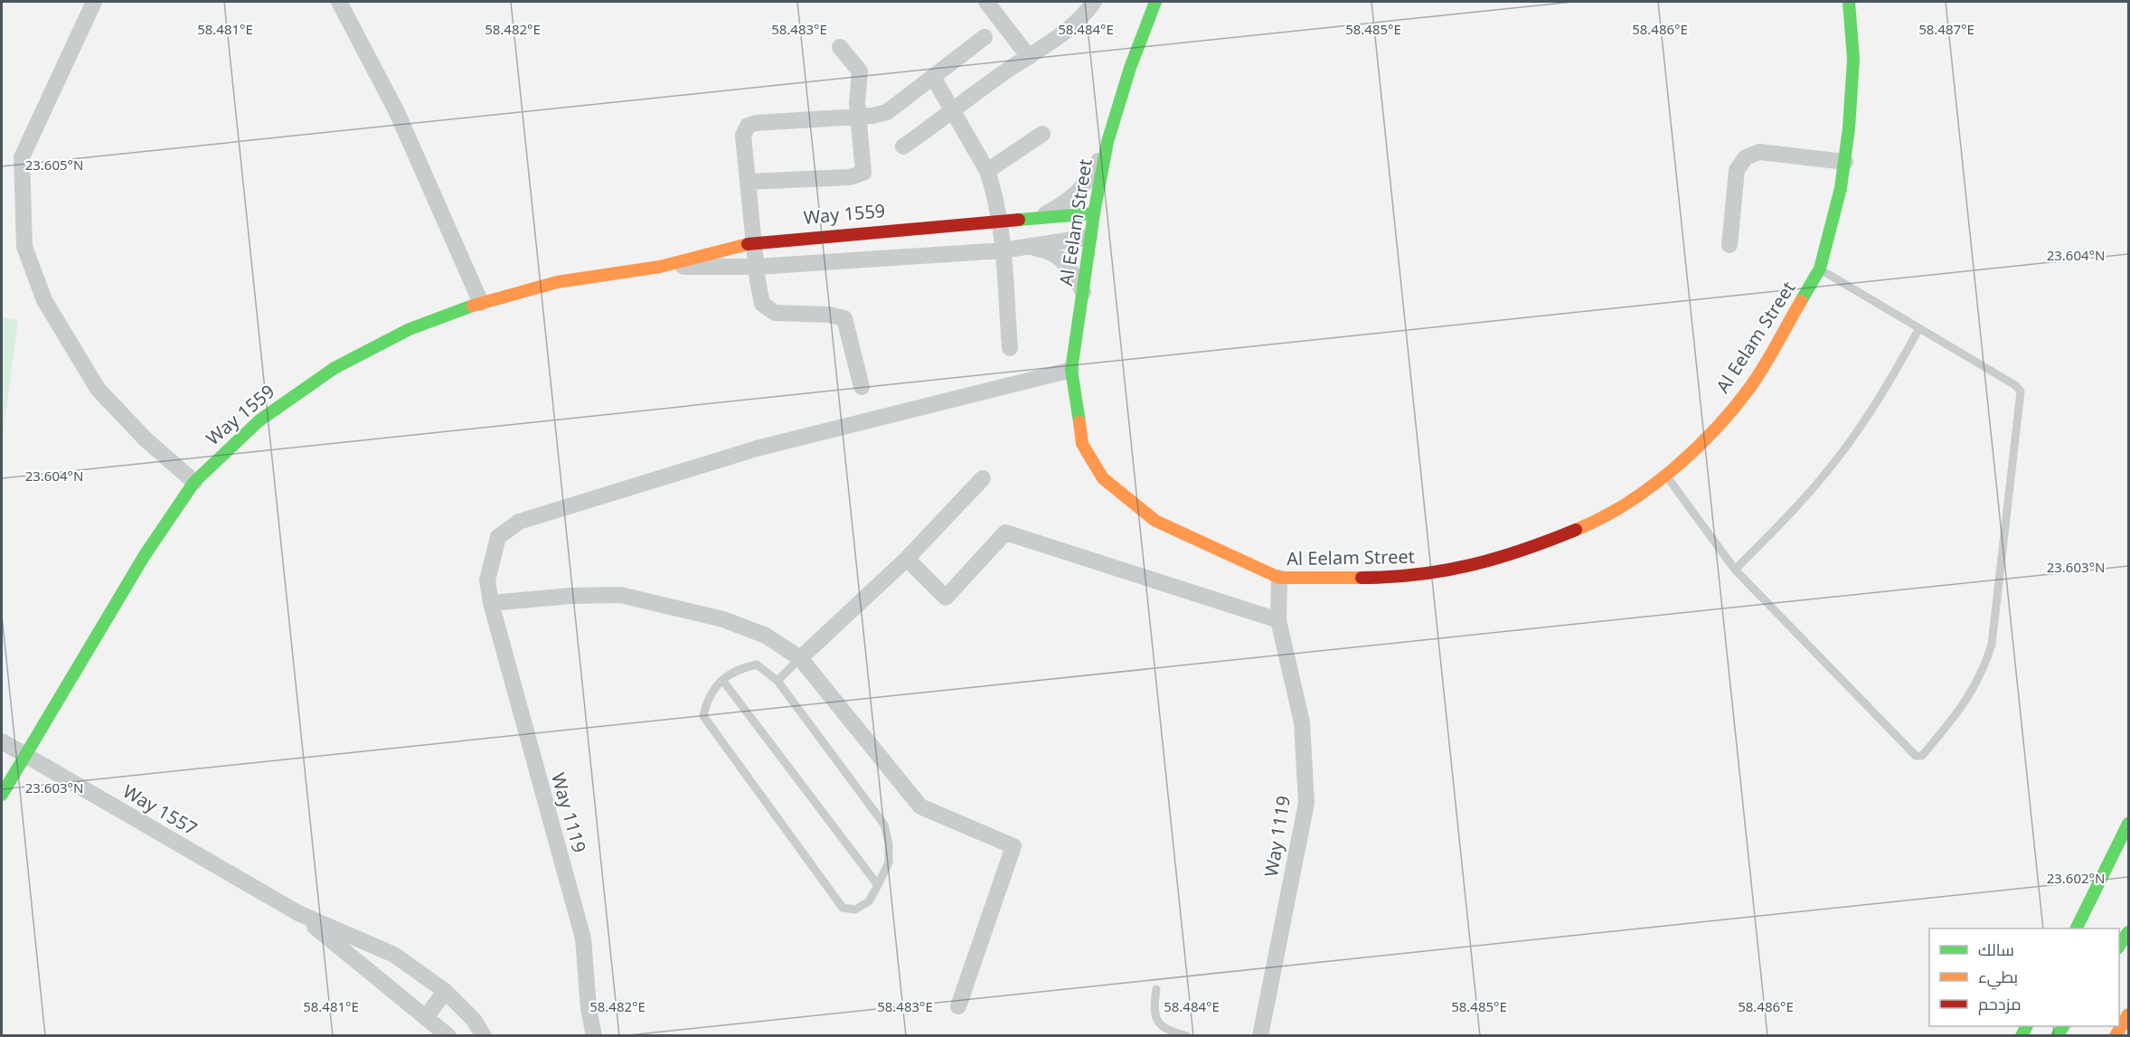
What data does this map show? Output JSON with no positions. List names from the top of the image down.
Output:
{
  "streets": {
    "main road": ["Way 1559", "Al Eelam Street"],
    "street": ["Way 1557", "Way 1119"]
  },
  "crossings": [
    ["Way 1559", "Al Eelam Street"],
    ["Way 1559", "Way 1557"],
    ["Al Eelam Street", "Way 1119"]
  ],
  "legend": ["سالك", "بطيء", "مزدحم"],
  "coordinates": [
    "58.481°E",
    "58.482°E",
    "58.483°E",
    "58.484°E",
    "58.485°E",
    "58.486°E",
    "58.487°E",
    "23.605°N",
    "23.604°N",
    "23.603°N",
    "23.602°N"
  ]
}
